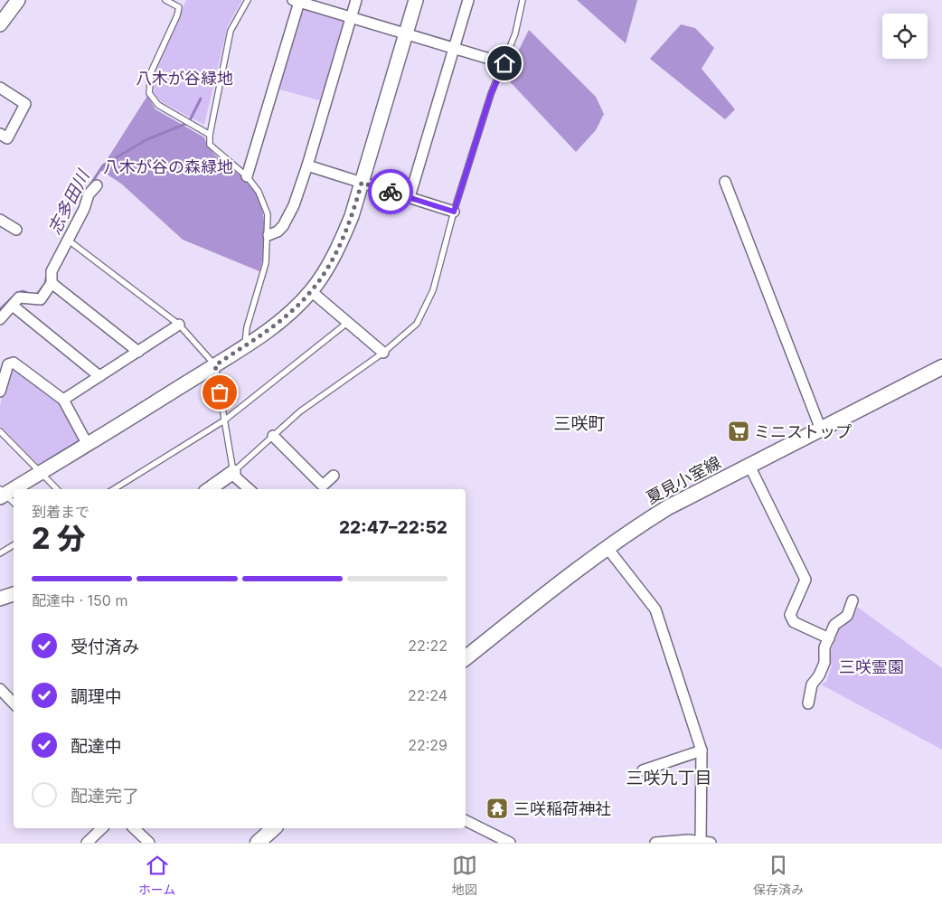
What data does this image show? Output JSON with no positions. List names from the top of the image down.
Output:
{
  "streets": {
    "main road": ["夏見小室線"]
  },
  "districts": ["三咲町", "三咲九丁目"],
  "water": ["志多田川"],
  "parks": ["八木が谷緑地", "八木が谷の森緑地", "三咲霊園"],
  "places": {
    "supermarket": ["ミニストップ"],
    "temple": ["三咲稲荷神社"]
  },
  "page": {
    "heading": ["2 分", "到着まで", "22:47–22:52"],
    "bar": "配達中 · 150 m",
    "list": [
      ["受付済み", "22:22"],
      ["調理中", "22:24"],
      ["配達中", "22:29"],
      "配達完了"
    ],
    "tabs": ["ホーム", "地図", "保存済み"]
  }
}
